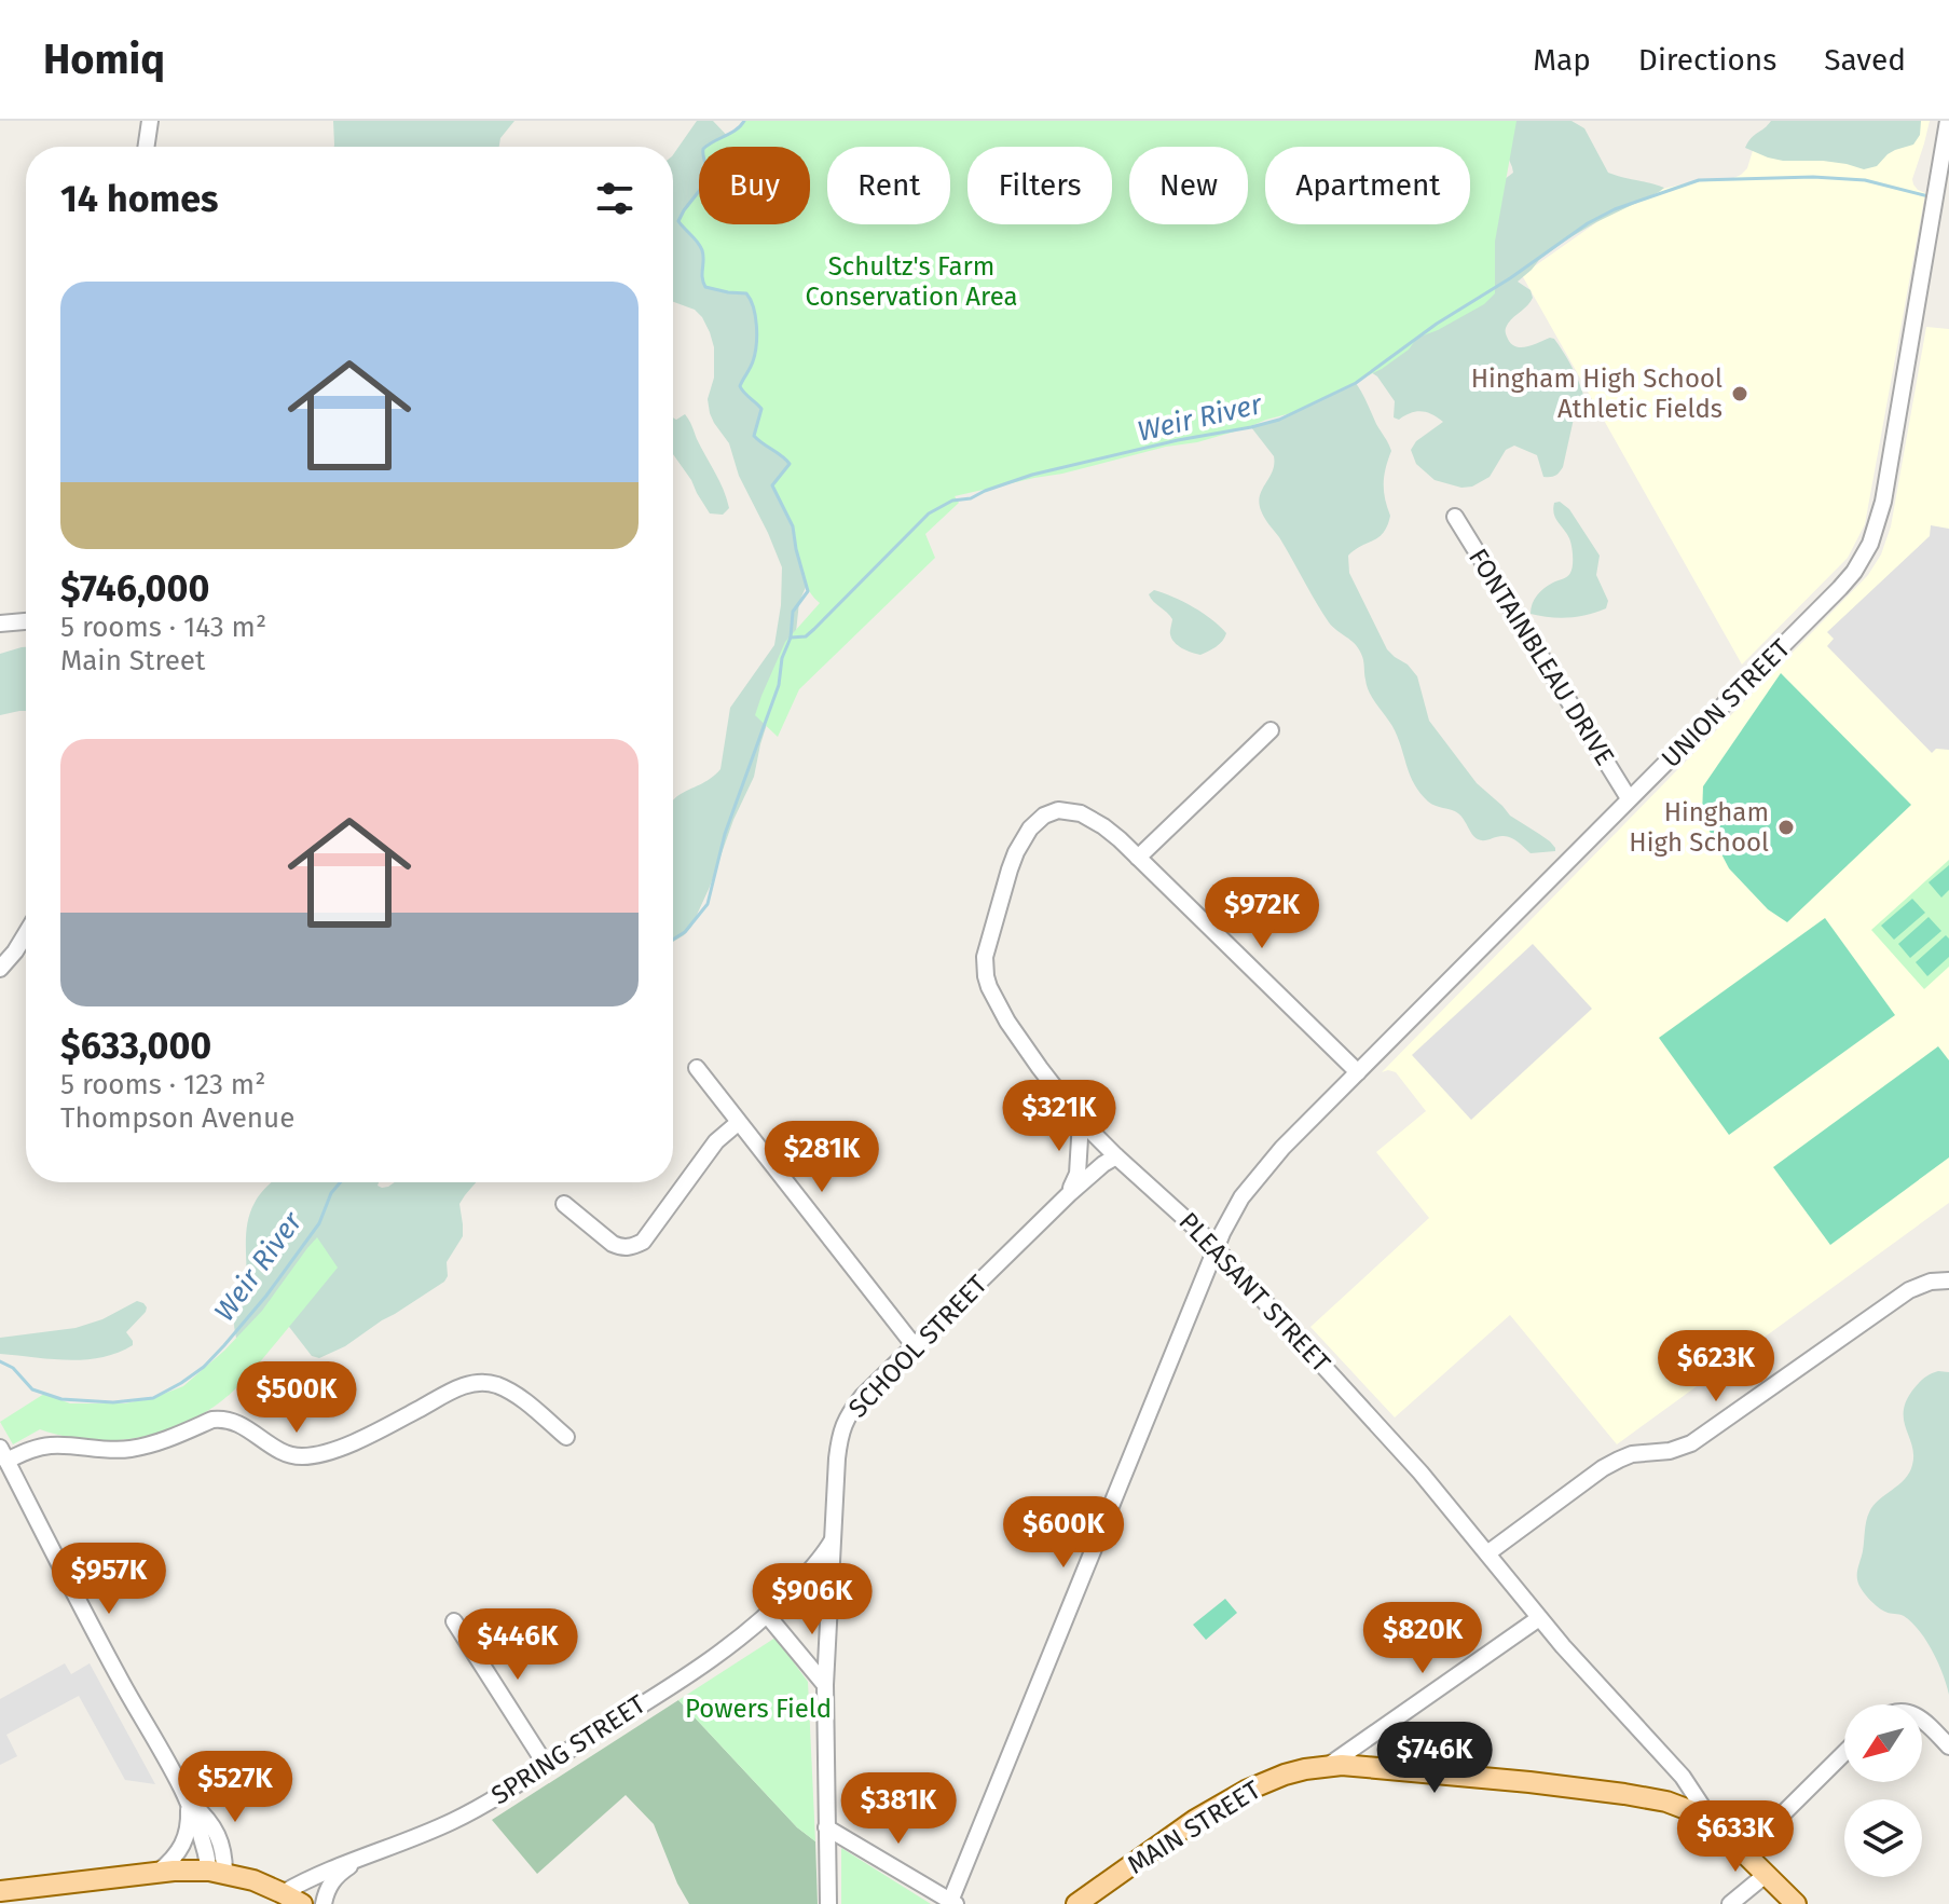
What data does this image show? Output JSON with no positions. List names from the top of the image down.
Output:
{
  "streets": {
    "main road": ["MAIN STREET"],
    "street": [
      "FONTAINBLEAU DRIVE",
      "UNION STREET",
      "PLEASANT STREET",
      "SCHOOL STREET",
      "SPRING STREET"
    ]
  },
  "crossings": [
    ["FONTAINBLEAU DRIVE", "UNION STREET"],
    ["UNION STREET", "PLEASANT STREET"],
    ["PLEASANT STREET", "SCHOOL STREET"],
    ["PLEASANT STREET", "MAIN STREET"],
    ["SCHOOL STREET", "SPRING STREET"]
  ],
  "water": ["Weir River"],
  "parks": ["Schultz's Farm Conservation Area", "Powers Field"],
  "places": ["Hingham High School Athletic Fields", "Hingham High School"],
  "north": "bottom left",
  "page": {
    "header": "Homiq",
    "nav": ["Map", "Directions", "Saved"],
    "chip": [
      "Buy",
      "Rent",
      "Filters",
      "New",
      "Apartment"
    ],
    "heading": "14 homes",
    "list": [
      {
        "name": "$746,000",
        "note": "5 rooms · 143 m² · Main Street"
      },
      {
        "name": "$633,000",
        "note": "5 rooms · 123 m² · Thompson Avenue"
      }
    ],
    "price": [
      "$972K",
      "$321K",
      "$281K",
      "$623K",
      "$500K",
      "$600K",
      "$957K",
      "$906K",
      "$820K",
      "$446K",
      "$746K",
      "$527K",
      "$381K",
      "$633K"
    ]
  }
}
